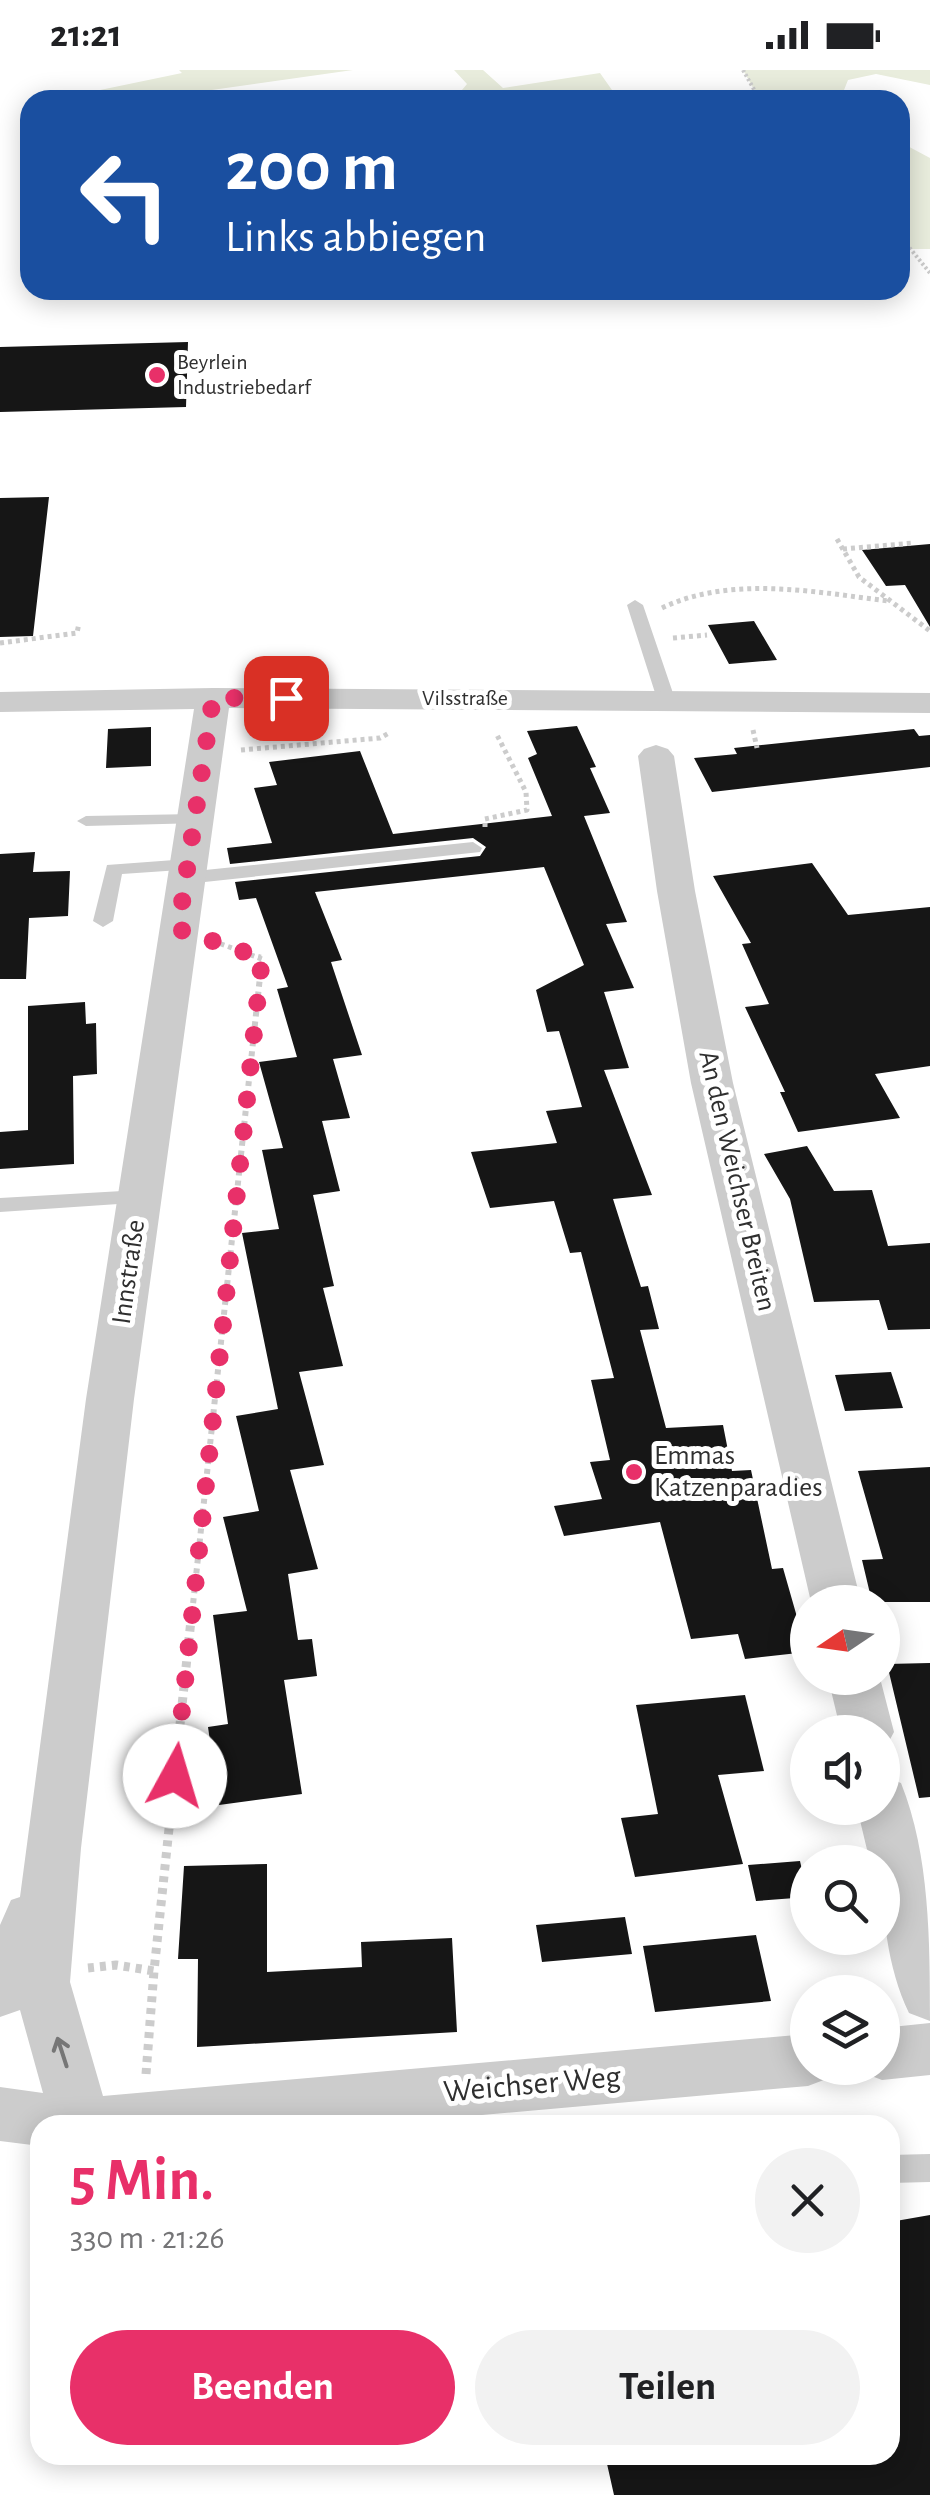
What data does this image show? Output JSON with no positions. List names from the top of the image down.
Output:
{
  "streets": {
    "street": [
      "Vilsstraße",
      "An den Weichser Breiten",
      "Innstraße",
      "Weichser Weg"
    ]
  },
  "crossings": [
    ["Vilsstraße", "Innstraße"]
  ],
  "places": ["Beyrlein Industriebedarf", "Emmas Katzenparadies"],
  "north": "left",
  "page": {
    "status": "21:21",
    "turn": ["200 m", "Links abbiegen"],
    "heading": ["5 Min.", "330 m · 21:26"],
    "buttons": ["Beenden", "Teilen"]
  }
}
